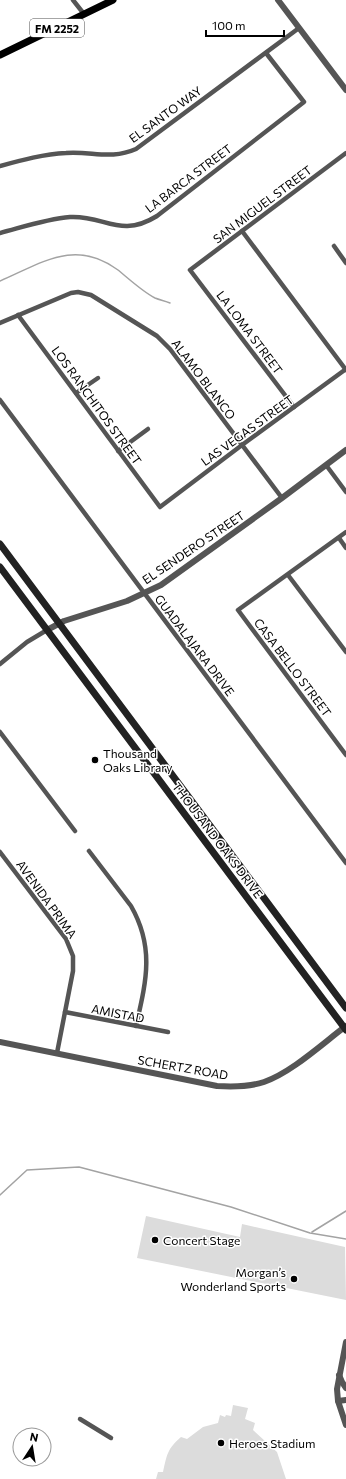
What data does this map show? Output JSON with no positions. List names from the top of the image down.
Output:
{
  "streets": {
    "main road": ["FM 2252", "THOUSAND OAKS DRIVE"],
    "street": [
      "EL SANTO WAY",
      "LA BARCA STREET",
      "SAN MIGUEL STREET",
      "LA LOMA STREET",
      "ALAMO BLANCO",
      "LOS RANCHITOS STREET",
      "LAS VEGAS STREET",
      "EL SENDERO STREET",
      "GUADALAJARA DRIVE",
      "CASA BELLO STREET",
      "AVENIDA PRIMA",
      "AMISTAD",
      "SCHERTZ ROAD"
    ]
  },
  "crossings": [
    ["EL SANTO WAY", "LA BARCA STREET"],
    ["SAN MIGUEL STREET", "LA LOMA STREET"],
    ["LA LOMA STREET", "LAS VEGAS STREET"],
    ["ALAMO BLANCO", "LOS RANCHITOS STREET"],
    ["ALAMO BLANCO", "LAS VEGAS STREET"],
    ["ALAMO BLANCO", "EL SENDERO STREET"],
    ["LOS RANCHITOS STREET", "LAS VEGAS STREET"],
    ["EL SENDERO STREET", "GUADALAJARA DRIVE"],
    ["EL SENDERO STREET", "THOUSAND OAKS DRIVE"],
    ["THOUSAND OAKS DRIVE", "SCHERTZ ROAD"],
    ["AVENIDA PRIMA", "AMISTAD"],
    ["AVENIDA PRIMA", "SCHERTZ ROAD"]
  ],
  "places": [
    "Thousand Oaks Library",
    "Concert Stage",
    "Morgan’s Wonderland Sports",
    "Heroes Stadium"
  ],
  "scale_bar": "100 m",
  "north": "top"
}
